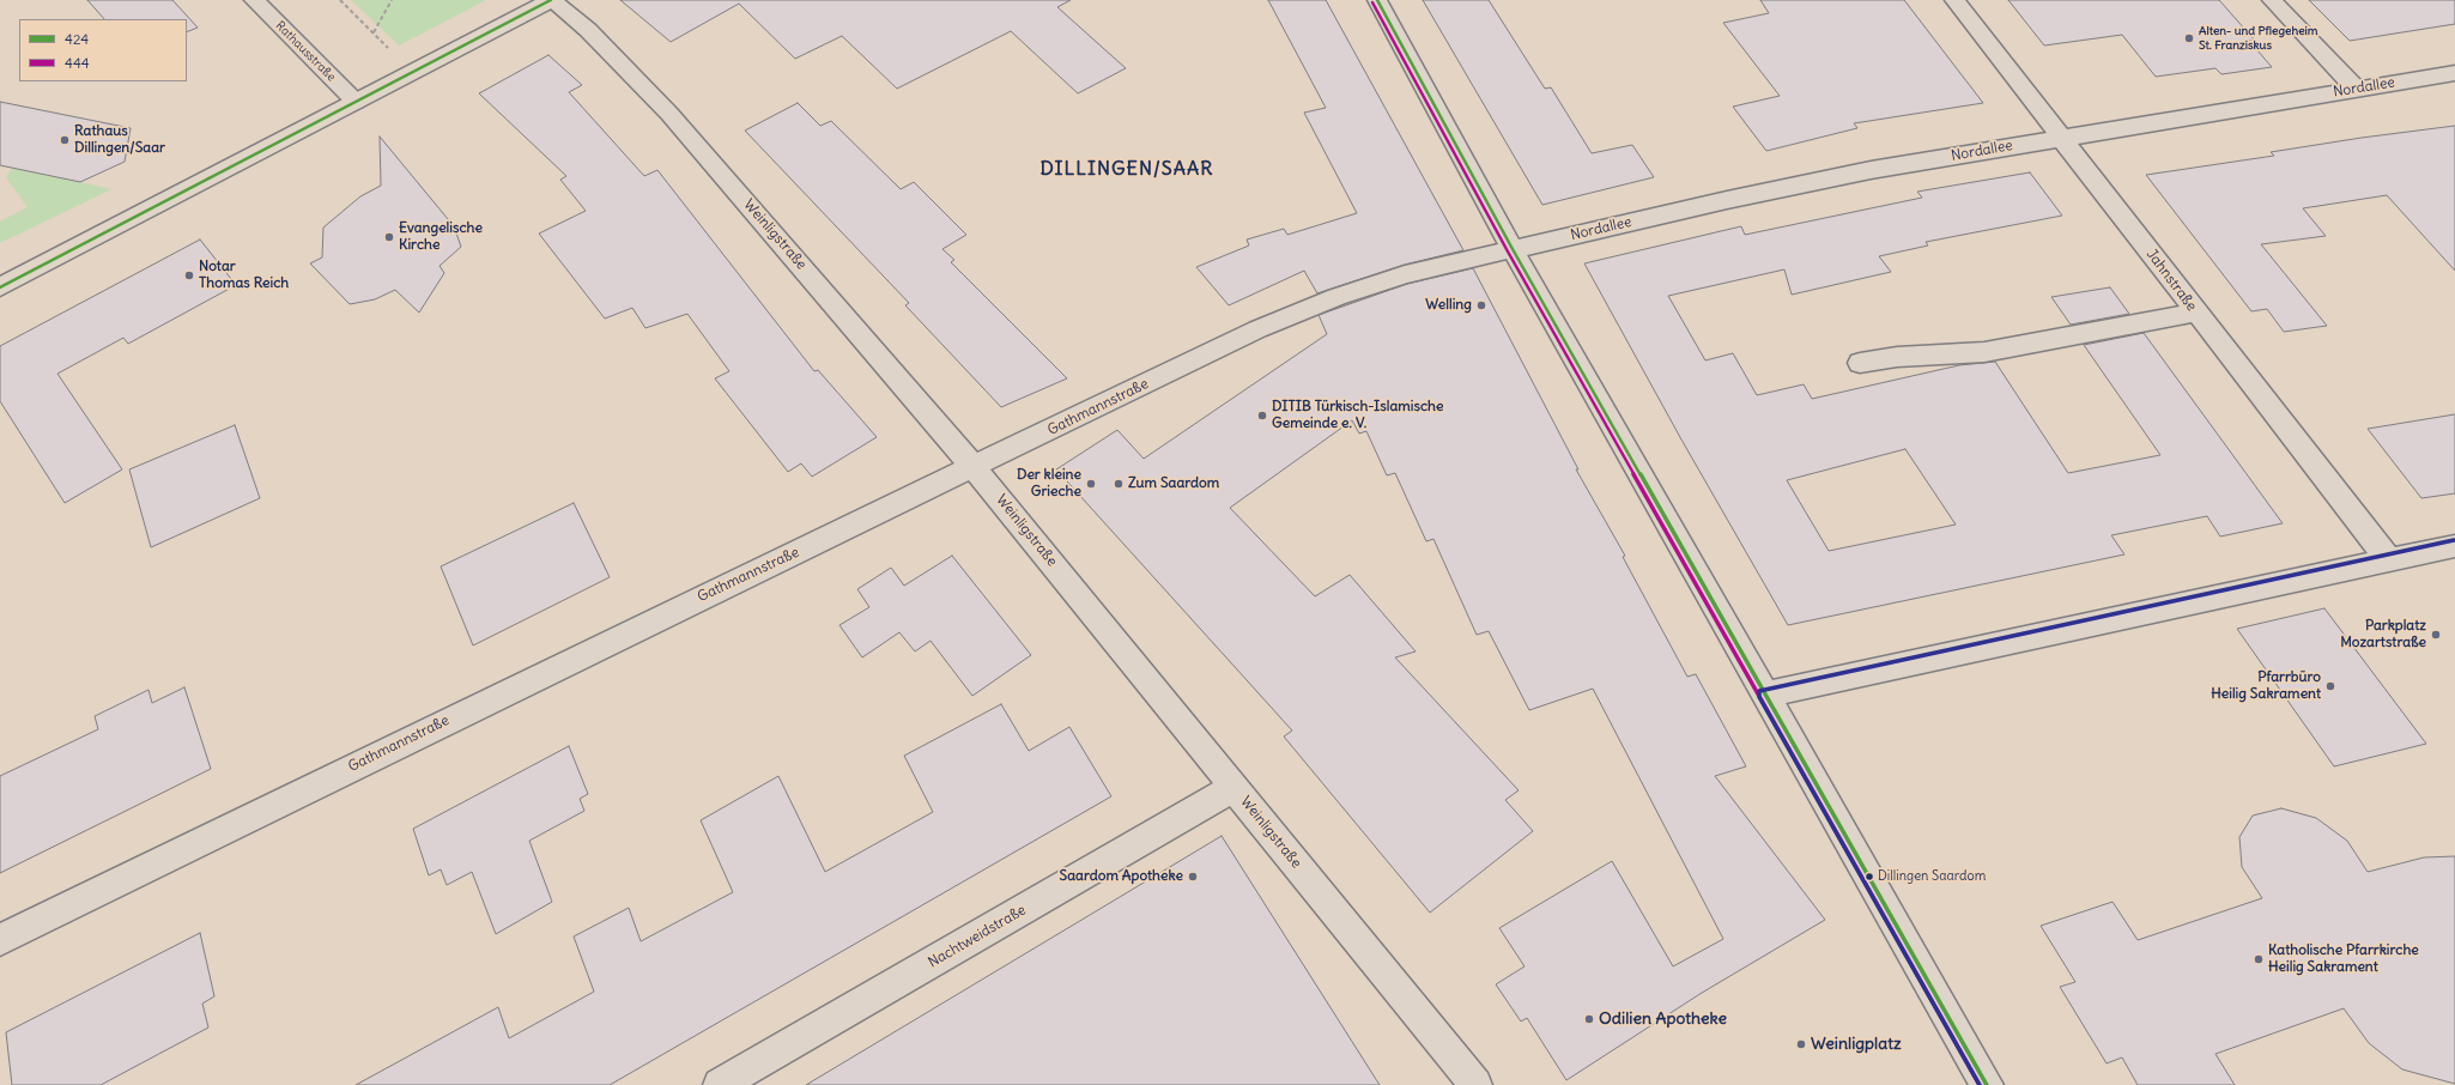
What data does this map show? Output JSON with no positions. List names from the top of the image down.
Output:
{
  "streets": {
    "street": [
      "Rathausstraße",
      "Nordallee",
      "Weinligstraße",
      "Jahnstraße",
      "Gathmannstraße",
      "Nachtweidstraße"
    ]
  },
  "crossings": [
    ["Nordallee", "Jahnstraße"],
    ["Nordallee", "Gathmannstraße"],
    ["Weinligstraße", "Gathmannstraße"],
    ["Weinligstraße", "Nachtweidstraße"]
  ],
  "districts": ["DILLINGEN/SAAR"],
  "places": [
    "Alten- und Pflegeheim St. Franziskus",
    "Rathaus Dillingen/Saar",
    "Evangelische Kirche",
    "Notar Thomas Reich",
    "Welling",
    "DITIB Türkisch-Islamische Gemeinde e. V.",
    "Der kleine Grieche",
    "Zum Saardom",
    "Parkplatz Mozartstraße",
    "Pfarrbüro Heilig Sakrament",
    "Saardom Apotheke",
    "Dillingen Saardom",
    "Katholische Pfarrkirche Heilig Sakrament",
    "Odilien Apotheke",
    "Weinligplatz"
  ],
  "lines": ["transit line 424", "transit line 444"],
  "legend": ["424", "444"]
}
